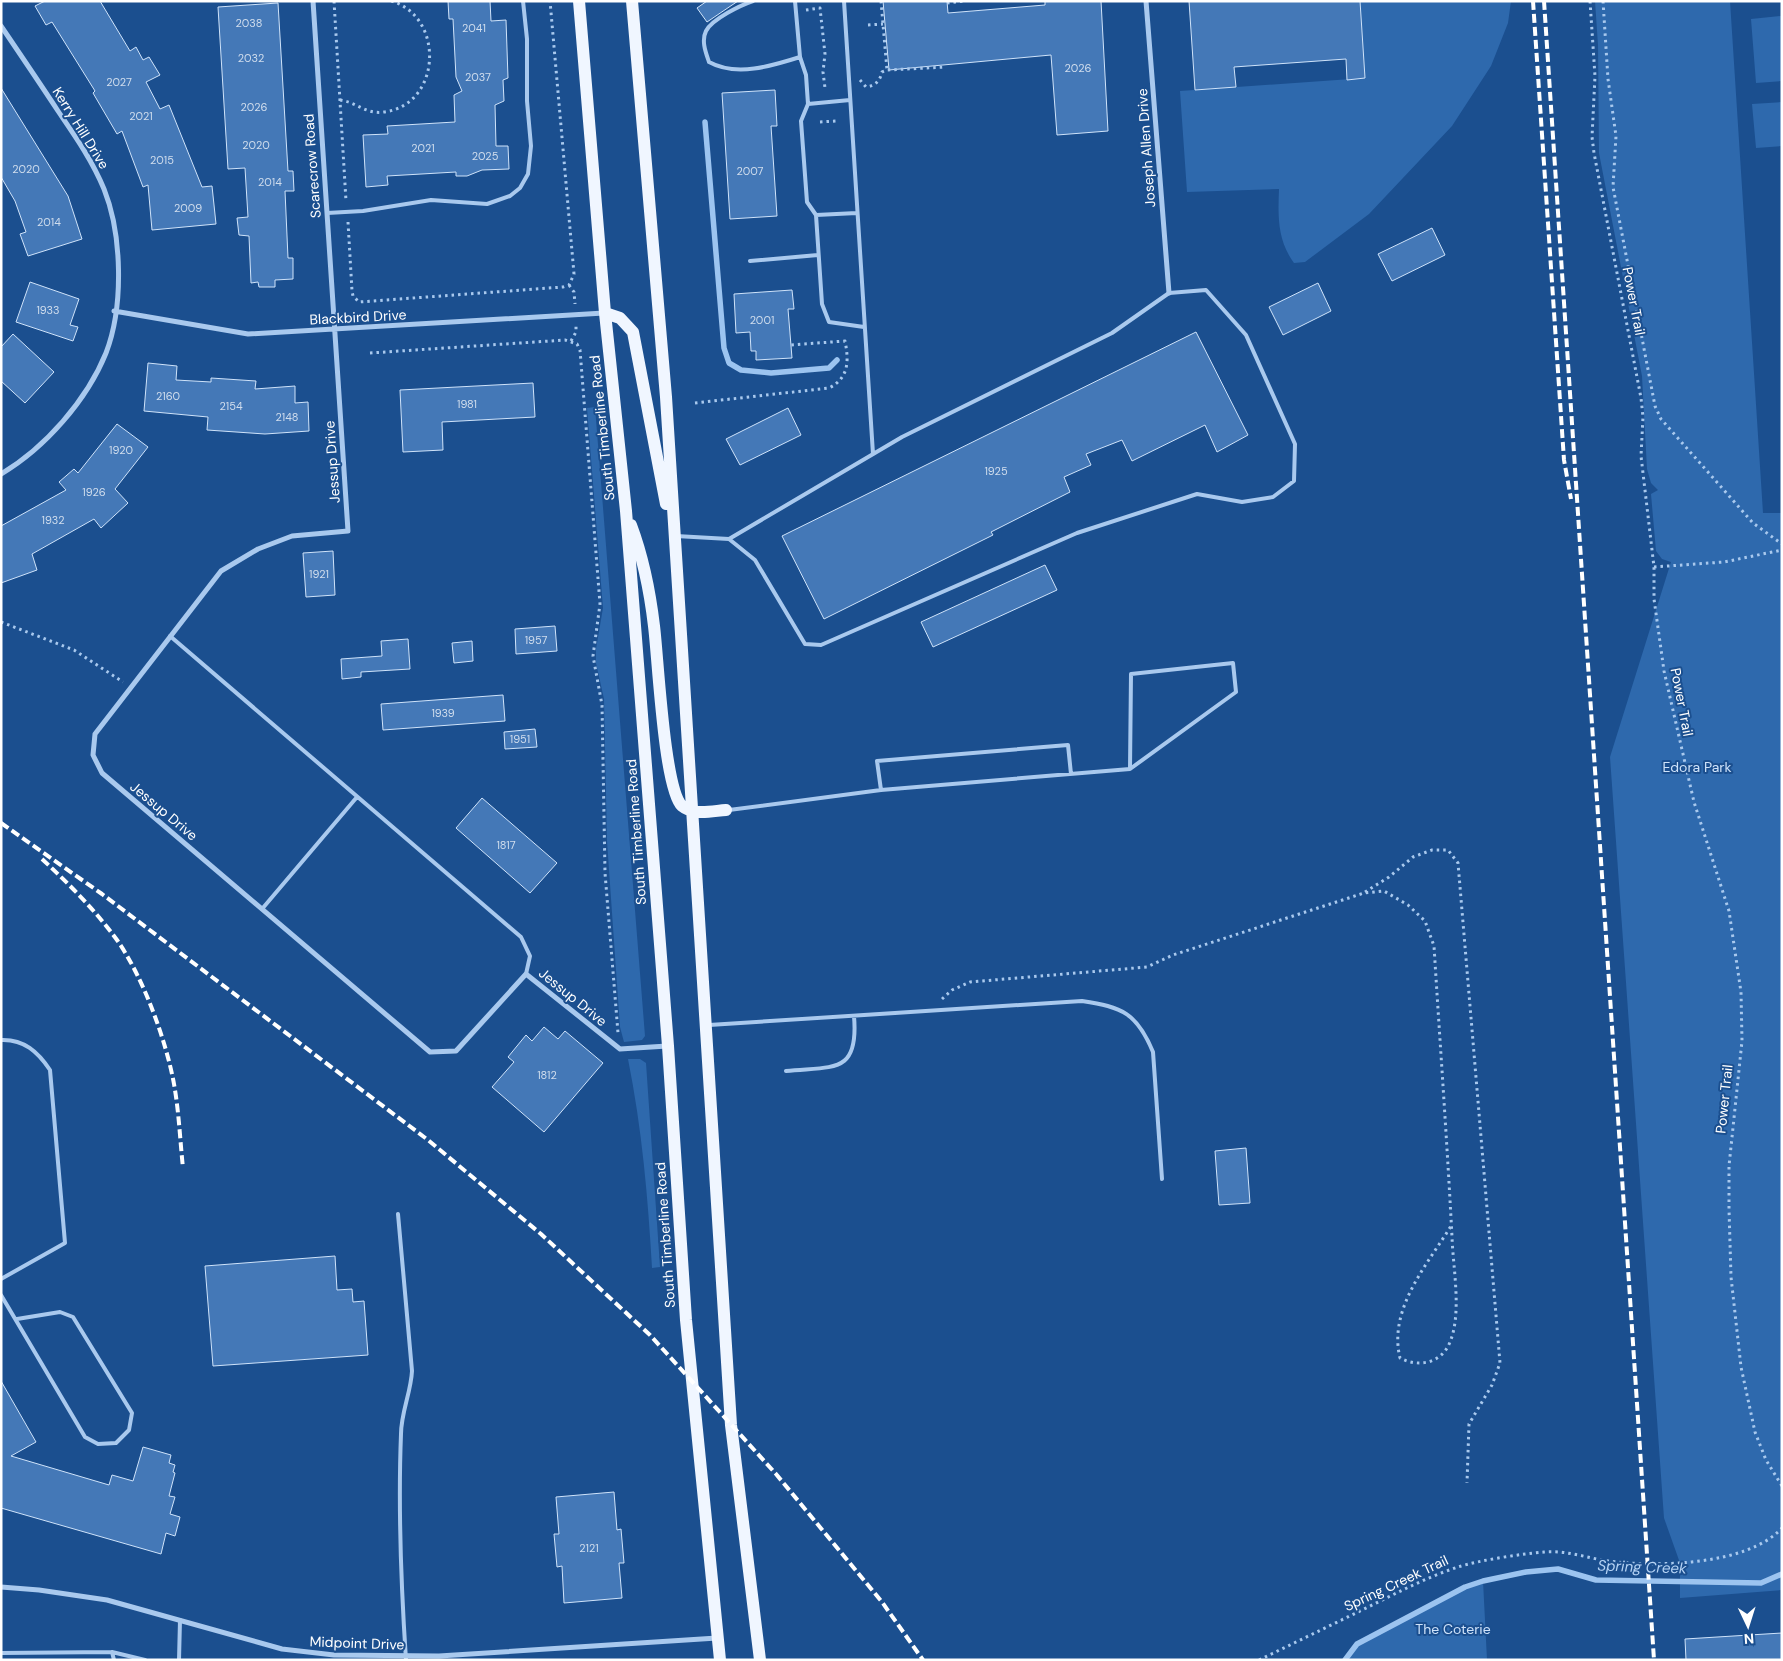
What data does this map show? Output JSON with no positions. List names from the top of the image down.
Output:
{
  "streets": {
    "main road": ["South Timberline Road"],
    "street": [
      "Kerry Hill Drive",
      "Joseph Allen Drive",
      "Scarecrow Road",
      "Blackbird Drive",
      "Jessup Drive",
      "Midpoint Drive"
    ],
    "path": ["Power Trail", "Spring Creek Trail"]
  },
  "crossings": [
    ["Kerry Hill Drive", "Blackbird Drive"],
    ["Scarecrow Road", "Blackbird Drive"],
    ["Scarecrow Road", "Jessup Drive"],
    ["Blackbird Drive", "South Timberline Road"],
    ["Blackbird Drive", "Jessup Drive"],
    ["South Timberline Road", "Jessup Drive"],
    ["South Timberline Road", "Midpoint Drive"]
  ],
  "water": ["Spring Creek"],
  "parks": ["Edora Park", "The Coterie"],
  "house_numbers": [
    "2038",
    "2041",
    "2032",
    "2026",
    "2037",
    "2027",
    "2026",
    "2021",
    "2020",
    "2021",
    "2025",
    "2015",
    "2020",
    "2007",
    "2014",
    "2009",
    "2014",
    "1933",
    "2001",
    "2160",
    "1981",
    "2154",
    "2148",
    "1920",
    "1925",
    "1926",
    "1932",
    "1921",
    "1957",
    "1939",
    "1951",
    "1817",
    "1812",
    "2121"
  ],
  "north": "bottom"
}
